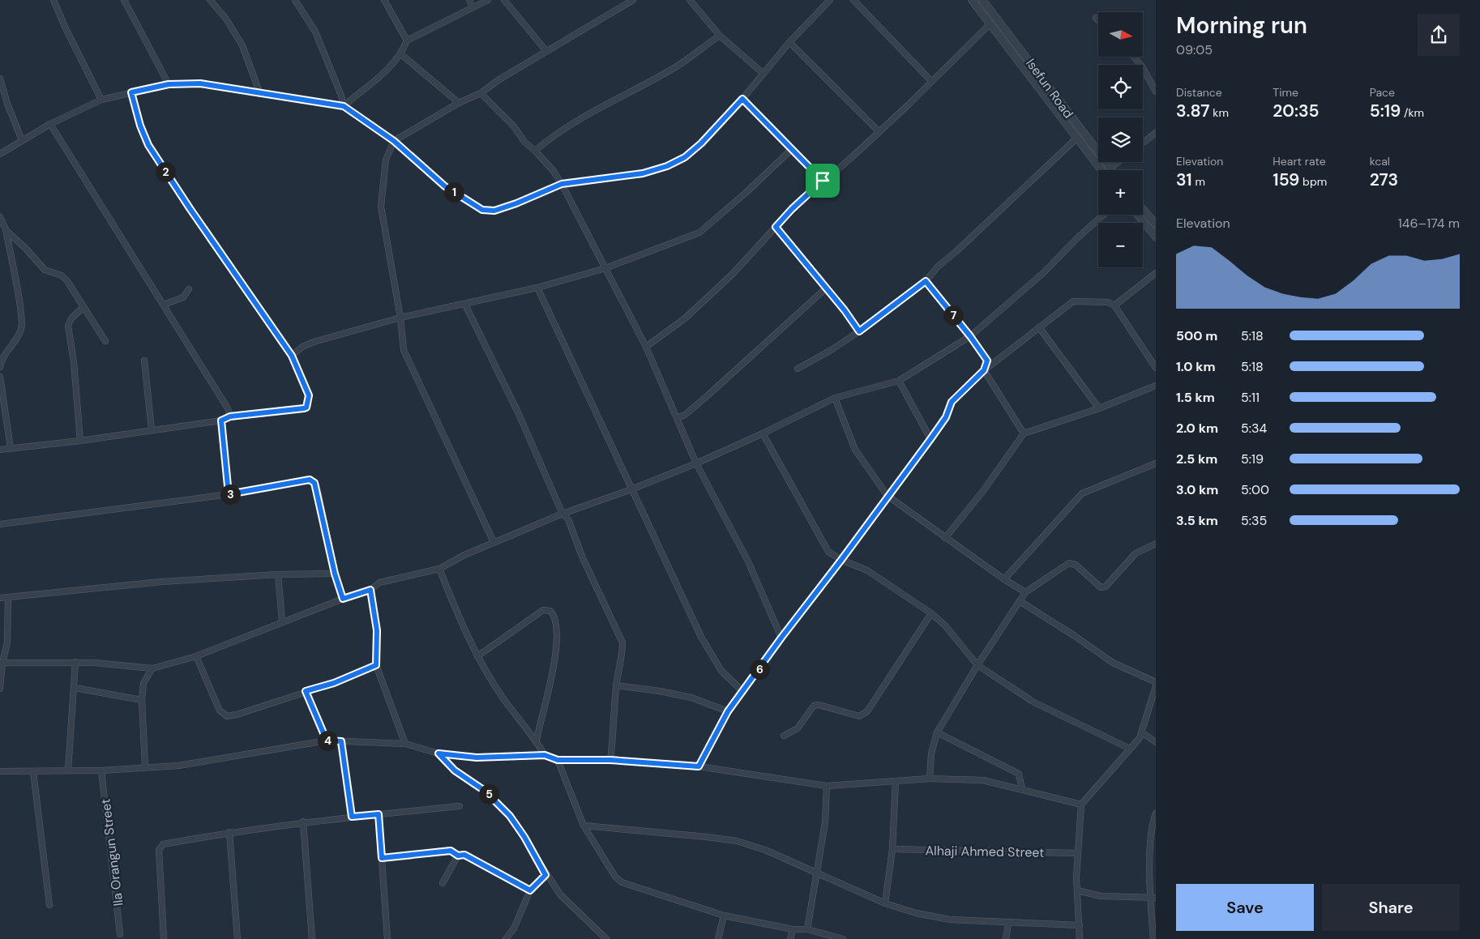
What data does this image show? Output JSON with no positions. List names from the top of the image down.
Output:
{
  "streets": {
    "street": ["Isefun Road", "Alhaji Ahmed Street", "Ila Orangun Street"]
  },
  "north": "right",
  "page": {
    "heading": ["Morning run", "09:05"],
    "map_buttons": ["+", "−"],
    "stats": [
      ["Distance", "3.87 km"],
      ["Time", "20:35"],
      ["Pace", "5:19 /km"],
      ["Elevation", "31 m"],
      ["Heart rate", "159 bpm"],
      ["kcal", "273"]
    ],
    "pins": [
      "2",
      "1",
      "7",
      "3",
      "6",
      "4",
      "5"
    ],
    "chart": ["Elevation", "146–174 m"],
    "list": [
      {
        "name": "500 m",
        "note": "5:18"
      },
      {
        "name": "1.0 km",
        "note": "5:18"
      },
      {
        "name": "1.5 km",
        "note": "5:11"
      },
      {
        "name": "2.0 km",
        "note": "5:34"
      },
      {
        "name": "2.5 km",
        "note": "5:19"
      },
      {
        "name": "3.0 km",
        "note": "5:00"
      },
      {
        "name": "3.5 km",
        "note": "5:35"
      }
    ],
    "buttons": ["Save", "Share"]
  }
}
